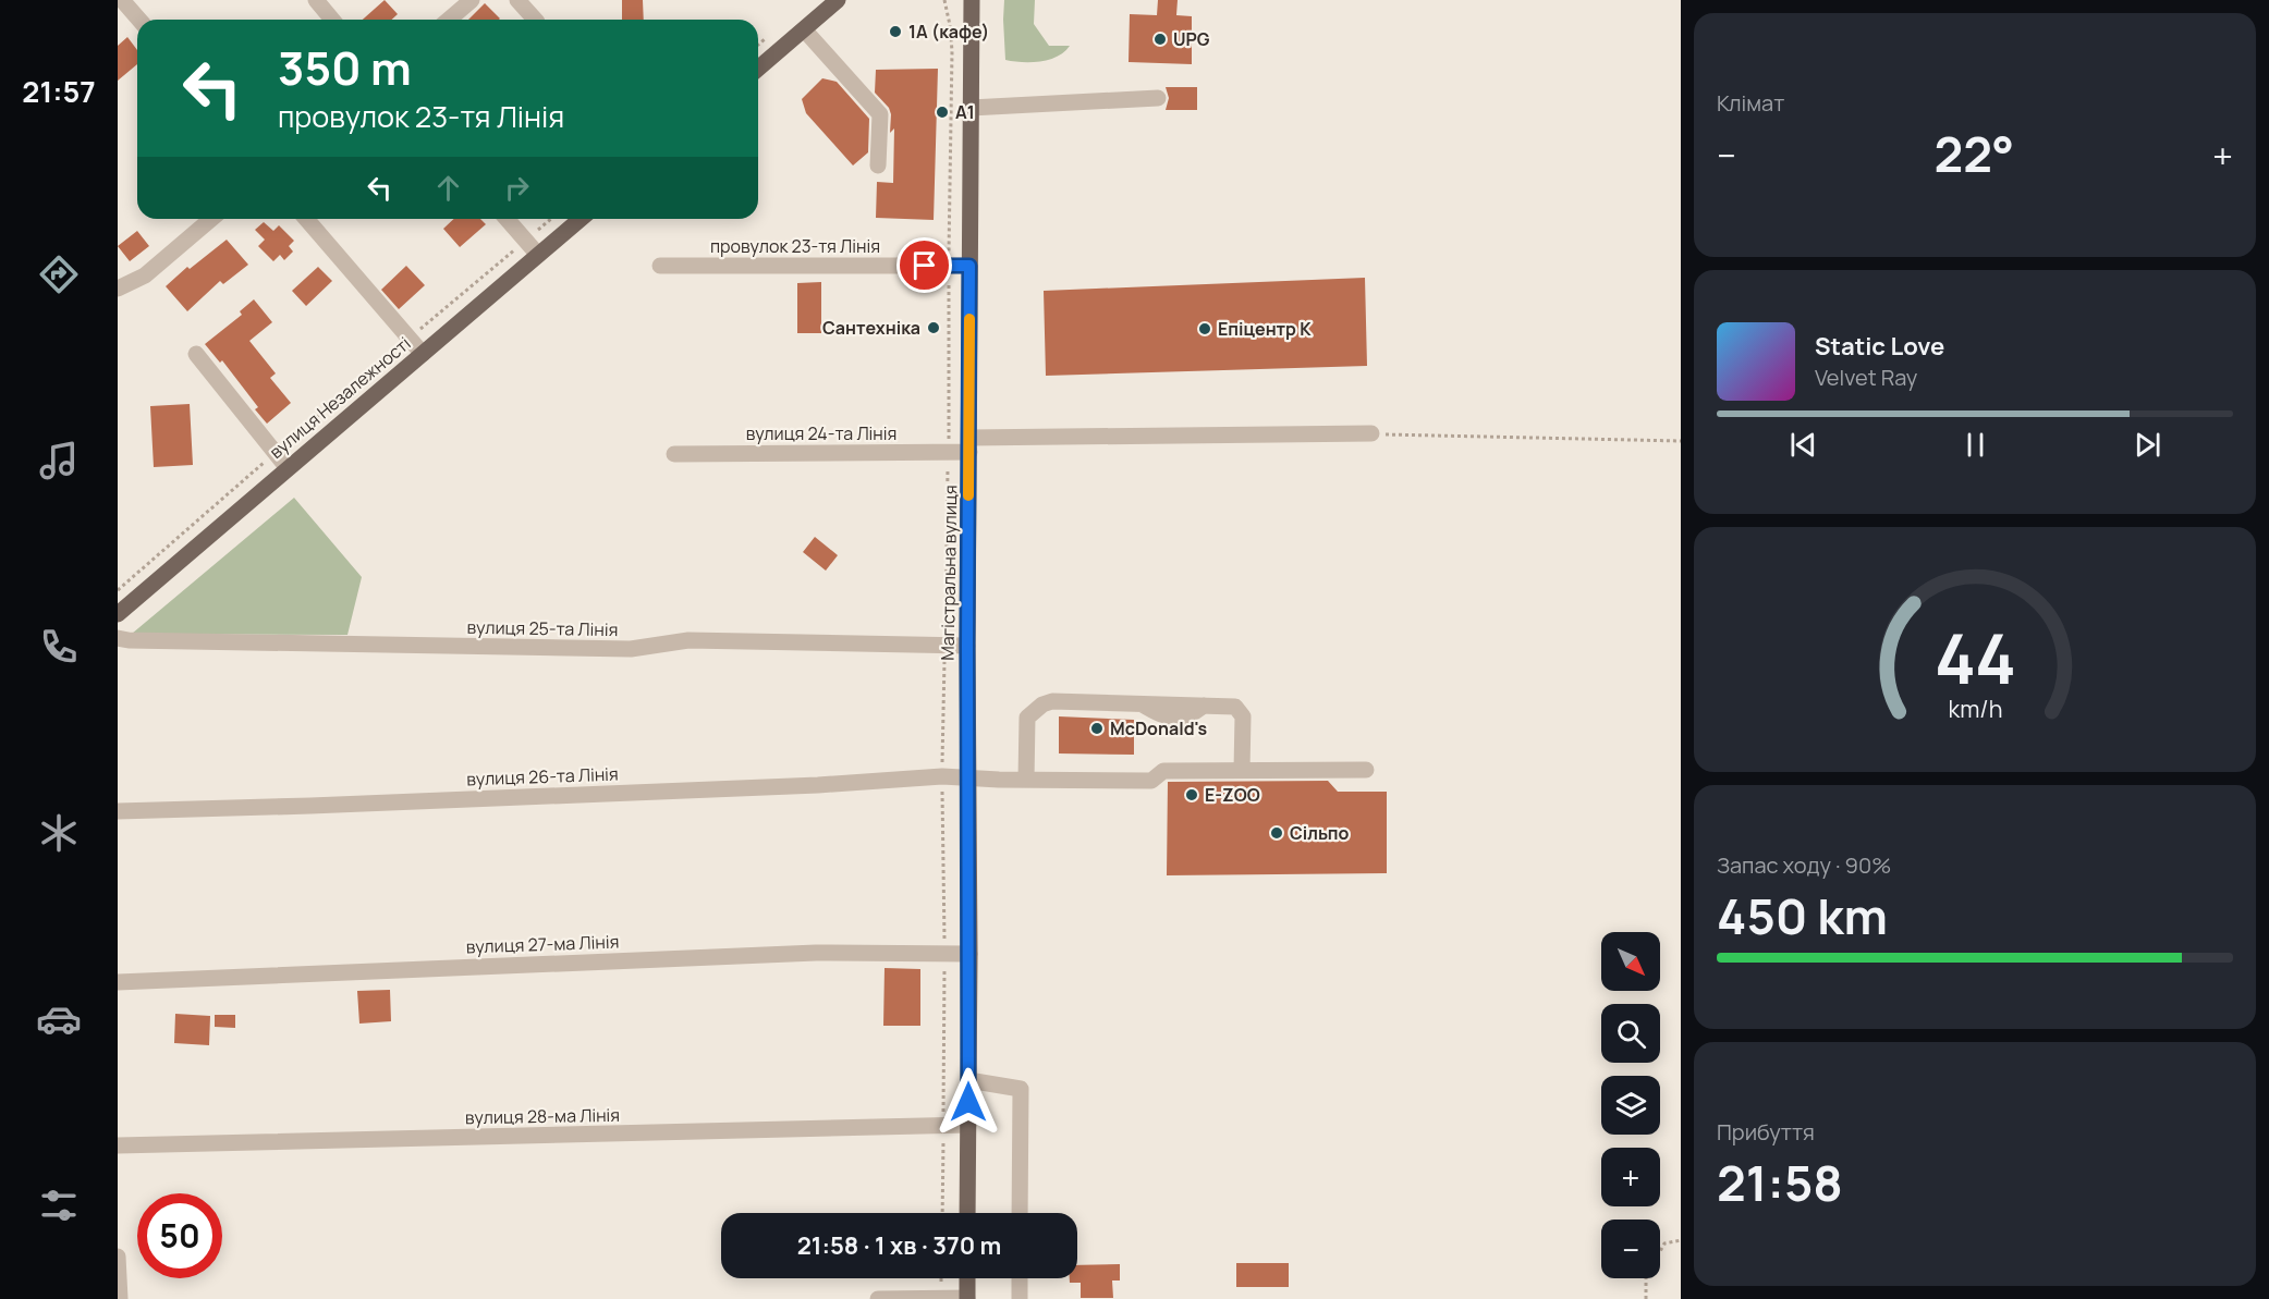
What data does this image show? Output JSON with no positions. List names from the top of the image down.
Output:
{
  "streets": {
    "main road": ["вулиця Незалежності", "Магістральна вулиця"],
    "street": [
      "провулок 23-тя Лінія",
      "вулиця 24-та Лінія",
      "вулиця 25-та Лінія",
      "вулиця 26-та Лінія",
      "вулиця 27-ма Лінія",
      "вулиця 28-ма Лінія"
    ]
  },
  "crossings": [
    ["провулок 23-тя Лінія", "Магістральна вулиця"],
    ["вулиця 24-та Лінія", "Магістральна вулиця"],
    ["Магістральна вулиця", "вулиця 25-та Лінія"],
    ["Магістральна вулиця", "вулиця 26-та Лінія"],
    ["Магістральна вулиця", "вулиця 27-ма Лінія"],
    ["Магістральна вулиця", "вулиця 28-ма Лінія"]
  ],
  "places": [
    "1А (кафе)",
    "UPG",
    "А1",
    "Сантехніка",
    "Епіцентр К",
    "McDonald's",
    "E-ZOO",
    "Сільпо"
  ],
  "north": "bottom right",
  "page": {
    "tabs": "21:57",
    "tile": [
      "Клімат",
      ["Запас ходу · 90%", "450 km"],
      ["Прибуття", "21:58"]
    ],
    "turn": ["350 m", "провулок 23-тя Лінія"],
    "heat": ["−", "22°", "+"],
    "song": ["Static Love", "Velvet Ray"],
    "map_buttons": ["+", "−"],
    "limit": "50",
    "trip": "21:58 · 1 хв · 370 m",
    "gauge": ["44", "km/h"]
  }
}
